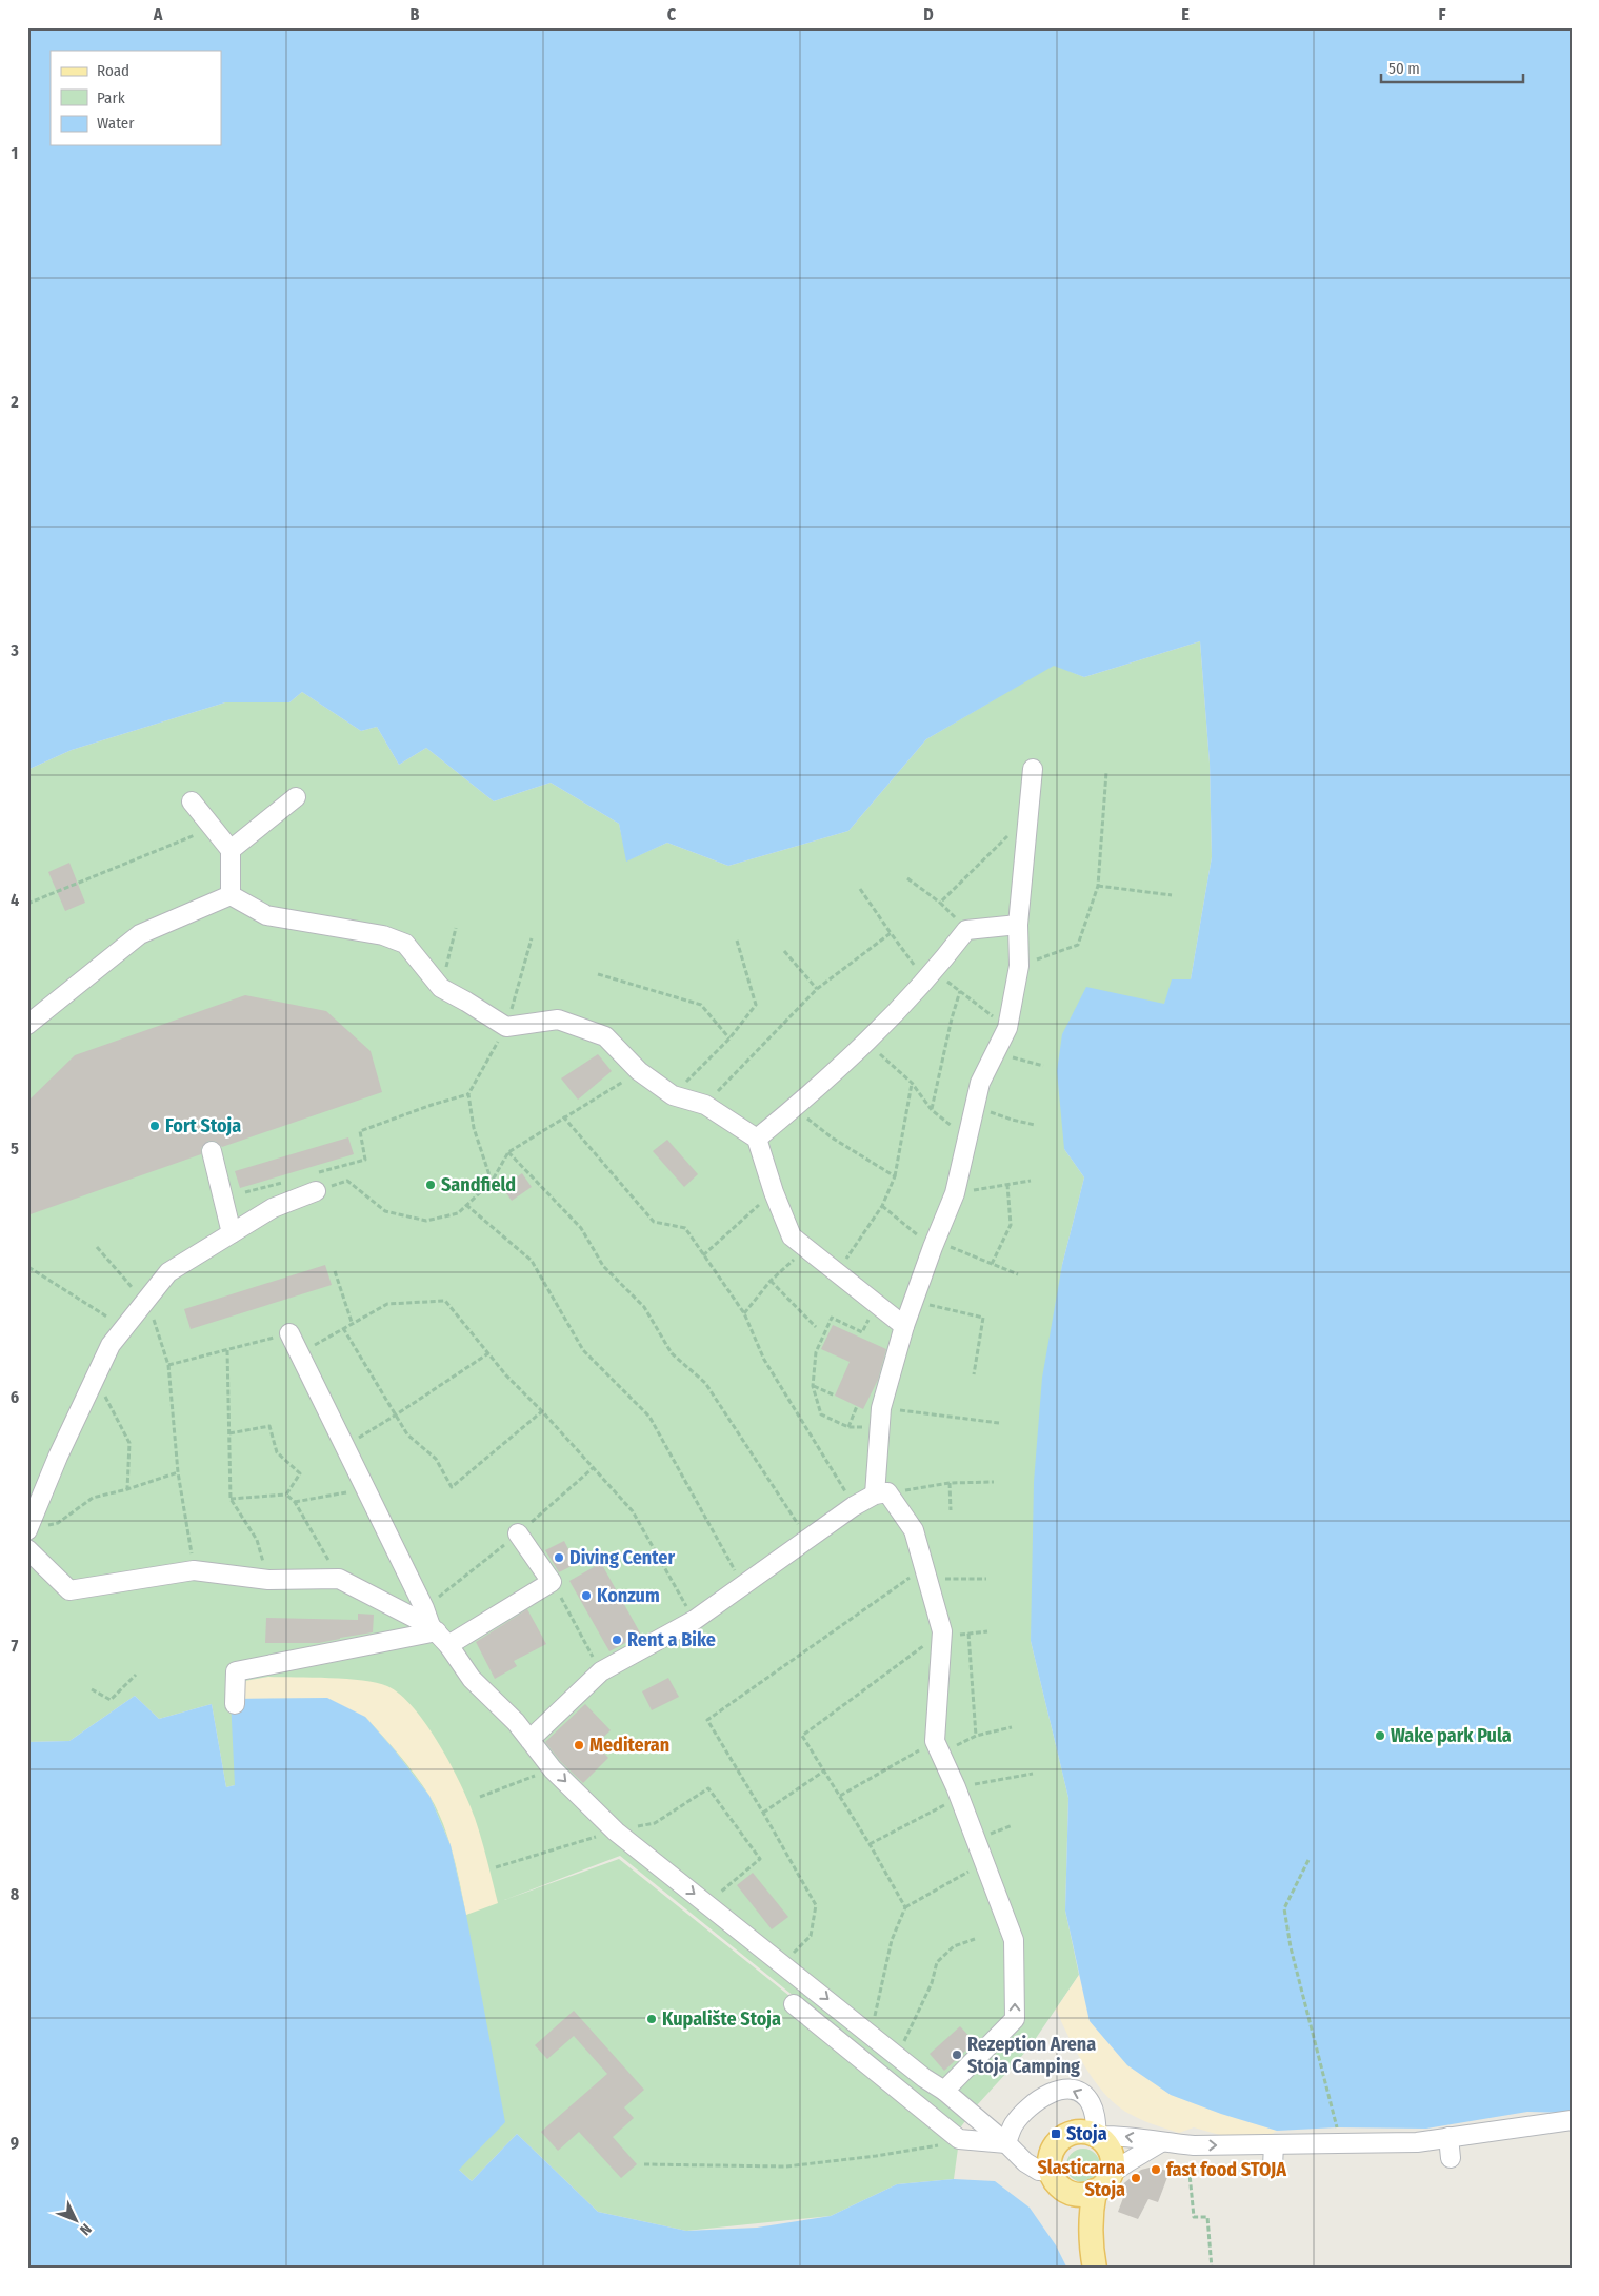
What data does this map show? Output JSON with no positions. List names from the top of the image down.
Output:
{
  "places": {
    "other": [
      "Fort Stoja",
      "Sandfield",
      "Diving Center",
      "Konzum",
      "Rent a Bike",
      "Wake park Pula",
      "Mediteran",
      "Kupalište Stoja",
      "Rezeption Arena Stoja Camping",
      "fast food STOJA",
      "Slasticarna Stoja"
    ],
    "transit": ["Stoja"]
  },
  "legend": ["Road", "Park", "Water"],
  "scale_bar": "50 m",
  "north": "bottom right",
  "grid": {
    "columns": [
      "A",
      "B",
      "C",
      "D",
      "E",
      "F"
    ],
    "rows": [
      "1",
      "2",
      "3",
      "4",
      "5",
      "6",
      "7",
      "8",
      "9"
    ]
  }
}
